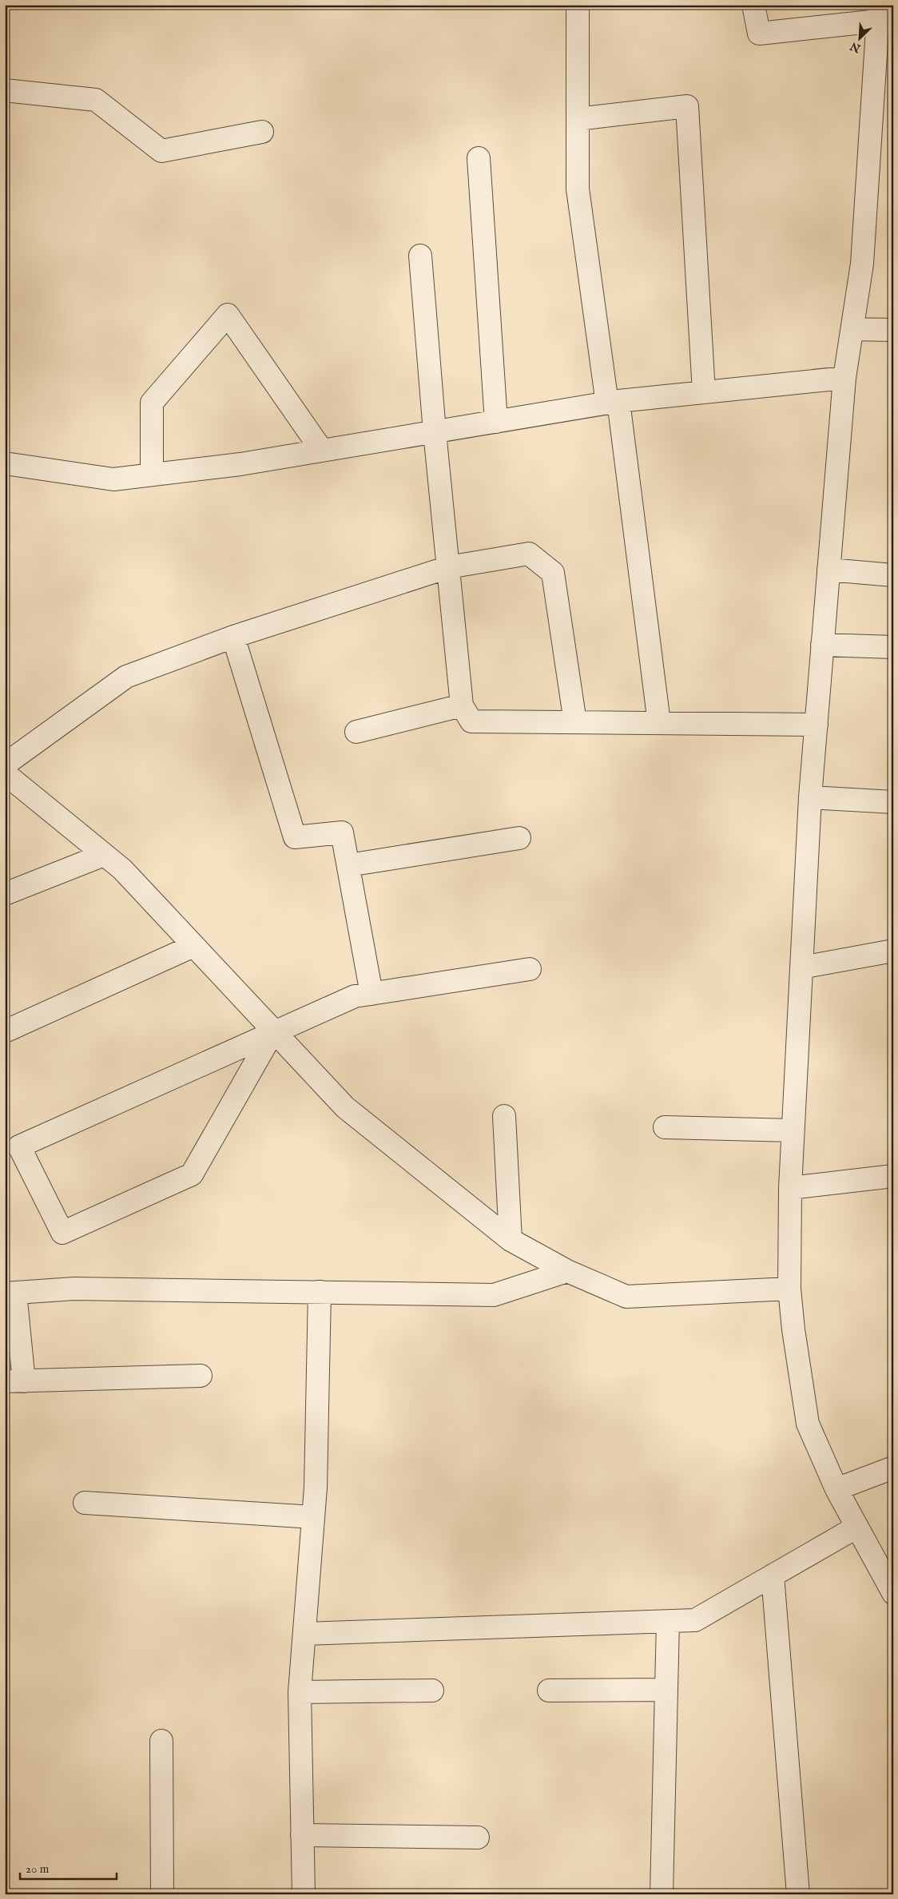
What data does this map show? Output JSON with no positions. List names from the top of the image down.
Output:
{
  "scale_bar": "20 m",
  "north": "bottom left"
}
